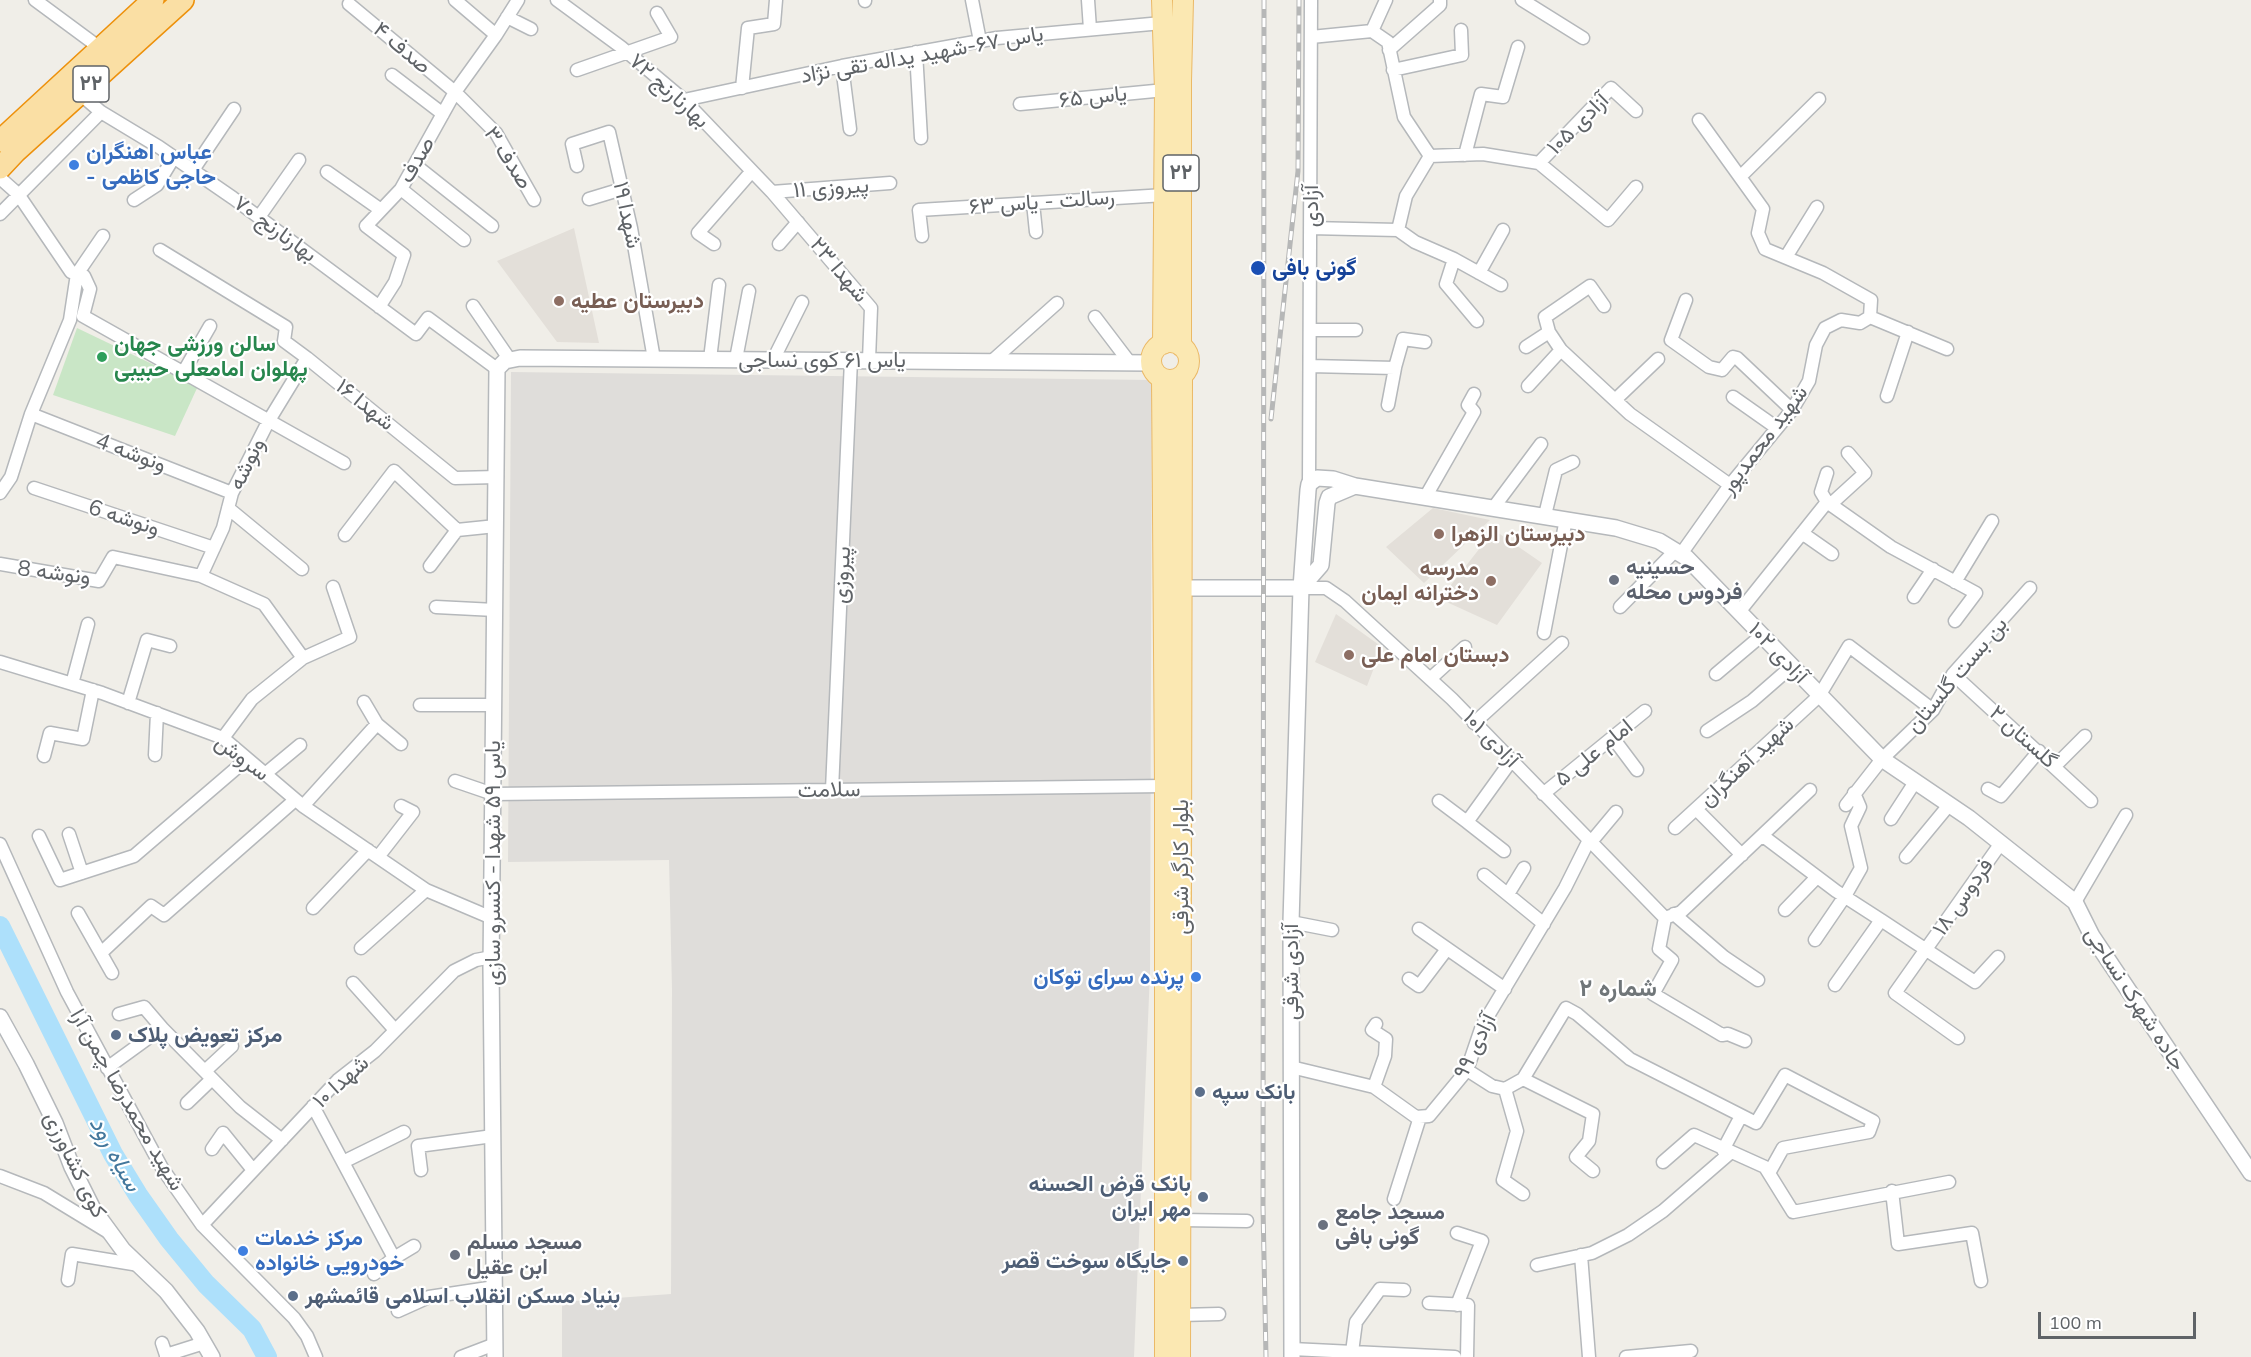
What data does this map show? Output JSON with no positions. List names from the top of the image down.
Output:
{
  "streets": {
    "highway": ["۲۲"],
    "main road": ["بلوار کارگر شرقی"],
    "street": [
      "صدف ۴",
      "یاس ۶۷-شهید یداله تقی نژاد",
      "بهارنارنج ۷۲",
      "یاس ۶۵",
      "آزادی ۱۰۵",
      "صدف ۳",
      "صدف",
      "پیروزی ۱۱",
      "رسالت - یاس ۶۳",
      "آزادی",
      "شهدا ۱۹",
      "بهارنارنج ۷۰",
      "شهدا ۲۳",
      "یاس ۶۱ کوی نساجی",
      "شهدا ۱۶",
      "شهید محمدپور",
      "ونوشه 4",
      "ونوشه",
      "ونوشه 6",
      "ونوشه 8",
      "پیروزی",
      "آزادی ۱۰۲",
      "بن بست گلستان",
      "گلستان ۲",
      "آزادی ۱۰۱",
      "امام علی ۵",
      "سروش",
      "شهید آهنگران",
      "سلامت",
      "یاس ۵۹ شهدا - کنسرو سازی",
      "فردوس ۱۸",
      "آزادی شرقی",
      "جاده شهرک نساجی",
      "آزادی ٩٩",
      "شهدا ۱۰",
      "شهید محمدرضا چمن آرا",
      "کوی کشاورزی"
    ]
  },
  "crossings": [
    ["صدف ۴", "صدف ۳"],
    ["صدف ۴", "صدف"],
    ["یاس ۶۷-شهید یداله تقی نژاد", "بهارنارنج ۷۲"],
    ["۲۲", "بهارنارنج ۷۰"],
    ["بهارنارنج ۷۲", "پیروزی ۱۱"],
    ["بهارنارنج ۷۲", "شهدا ۲۳"],
    ["صدف ۳", "صدف"],
    ["صدف", "بهارنارنج ۷۰"],
    ["پیروزی ۱۱", "شهدا ۲۳"],
    ["آزادی", "آزادی ۱۰۱"],
    ["آزادی", "آزادی شرقی"],
    ["شهدا ۱۹", "یاس ۶۱ کوی نساجی"],
    ["بهارنارنج ۷۰", "یاس ۵۹ شهدا - کنسرو سازی"],
    ["شهدا ۲۳", "یاس ۶۱ کوی نساجی"],
    ["یاس ۶۱ کوی نساجی", "پیروزی"],
    ["یاس ۶۱ کوی نساجی", "بلوار کارگر شرقی"],
    ["شهدا ۱۶", "ونوشه"],
    ["شهدا ۱۶", "یاس ۵۹ شهدا - کنسرو سازی"],
    ["شهید محمدپور", "آزادی ۱۰۲"],
    ["ونوشه 4", "ونوشه"],
    ["ونوشه", "ونوشه 6"],
    ["ونوشه", "ونوشه 8"],
    ["پیروزی", "سلامت"],
    ["آزادی ۱۰۲", "بن بست گلستان"],
    ["آزادی ۱۰۲", "شهید آهنگران"],
    ["آزادی ۱۰۲", "فردوس ۱۸"],
    ["آزادی ۱۰۲", "جاده شهرک نساجی"],
    ["بن بست گلستان", "گلستان ۲"],
    ["بن بست گلستان", "شهید آهنگران"],
    ["آزادی ۱۰۱", "امام علی ۵"],
    ["آزادی ۱۰۱", "آزادی شرقی"],
    ["آزادی ۱۰۱", "آزادی ٩٩"],
    ["سروش", "یاس ۵۹ شهدا - کنسرو سازی"],
    ["سلامت", "یاس ۵۹ شهدا - کنسرو سازی"],
    ["سلامت", "بلوار کارگر شرقی"],
    ["یاس ۵۹ شهدا - کنسرو سازی", "شهدا ۱۰"],
    ["فردوس ۱۸", "جاده شهرک نساجی"],
    ["شهدا ۱۰", "شهید محمدرضا چمن آرا"]
  ],
  "districts": ["شماره ۲"],
  "water": ["سیاه رود"],
  "places": [
    "عباس اهنگران - حاجی کاظمی",
    "گونی بافی",
    "دبیرستان عطیه",
    "سالن ورزشی جهان پهلوان امامعلی حبیبی",
    "دبیرستان الزهرا",
    "حسینیه فردوس محله",
    "مدرسه دخترانه ایمان",
    "دبستان امام علی",
    "پرنده سرای توکان",
    "مرکز تعویض پلاک",
    "بانک سپه",
    "بانک قرض الحسنه مهر ایران",
    "مسجد جامع گونی بافی",
    "مرکز خدمات خودرویی خانواده",
    "مسجد مسلم ابن عقیل",
    "جایگاه سوخت قصر",
    "بنیاد مسکن انقلاب اسلامی قائمشهر"
  ],
  "scale_bar": "100 m"
}
